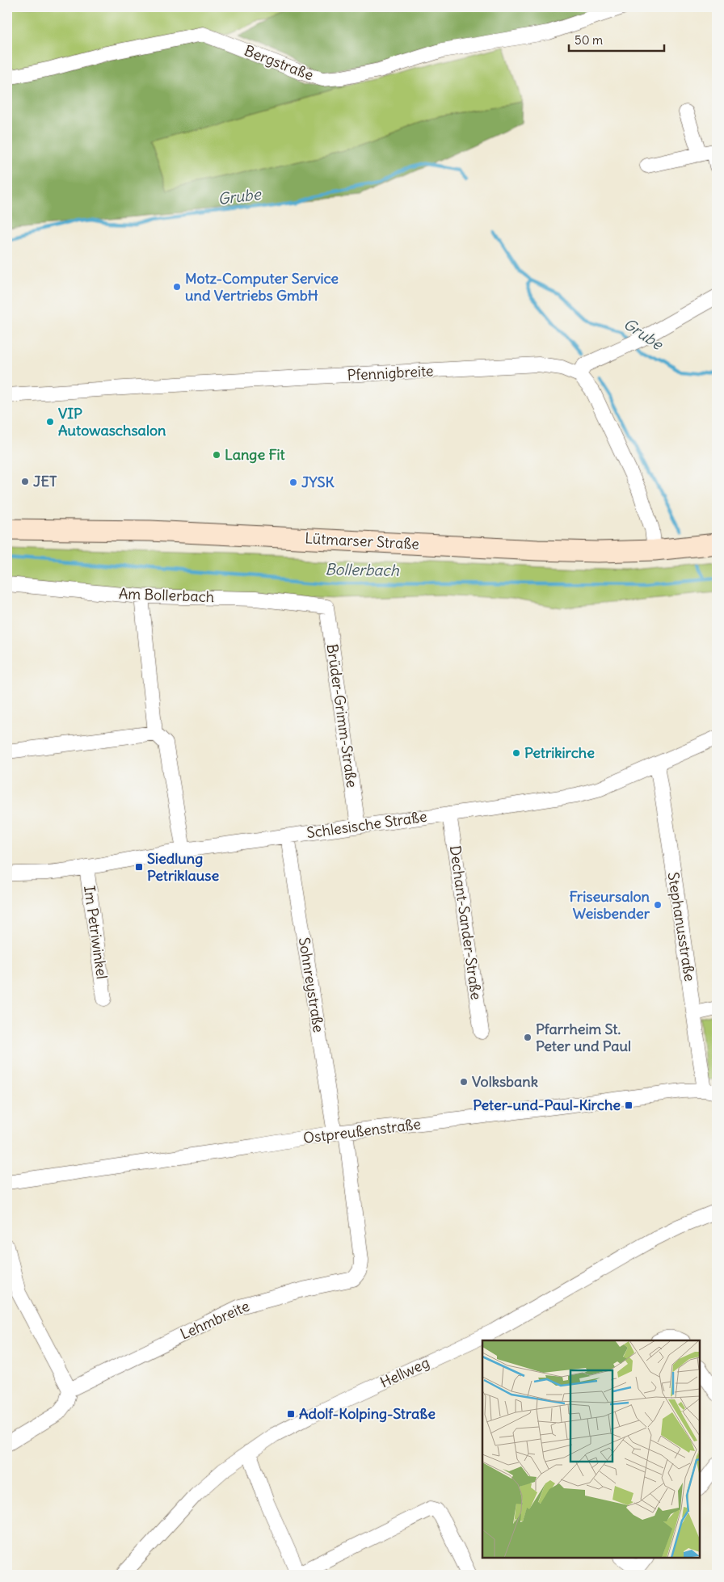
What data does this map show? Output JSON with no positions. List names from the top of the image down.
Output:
{
  "streets": {
    "main road": ["Lütmarser Straße"],
    "street": [
      "Bergstraße",
      "Pfennigbreite",
      "Am Bollerbach",
      "Brüder-Grimm-Straße",
      "Schlesische Straße",
      "Dechant-Sander-Straße",
      "Stephanusstraße",
      "Im Petriwinkel",
      "Sohnreystraße",
      "Ostpreußenstraße",
      "Lehmbreite",
      "Hellweg"
    ]
  },
  "crossings": [
    ["Pfennigbreite", "Lütmarser Straße"],
    ["Am Bollerbach", "Brüder-Grimm-Straße"],
    ["Brüder-Grimm-Straße", "Schlesische Straße"],
    ["Schlesische Straße", "Dechant-Sander-Straße"],
    ["Schlesische Straße", "Stephanusstraße"],
    ["Schlesische Straße", "Im Petriwinkel"],
    ["Schlesische Straße", "Sohnreystraße"],
    ["Stephanusstraße", "Ostpreußenstraße"],
    ["Sohnreystraße", "Ostpreußenstraße"],
    ["Sohnreystraße", "Lehmbreite"],
    ["Ostpreußenstraße", "Lehmbreite"]
  ],
  "water": ["Grube", "Bollerbach"],
  "places": {
    "other": [
      "Motz-Computer Service und Vertriebs GmbH",
      "VIP Autowaschsalon",
      "Lange Fit",
      "JET",
      "JYSK",
      "Petrikirche",
      "Friseursalon Weisbender",
      "Pfarrheim St. Peter und Paul",
      "Volksbank"
    ],
    "transit": ["Siedlung Petriklause", "Peter-und-Paul-Kirche", "Adolf-Kolping-Straße"]
  },
  "scale_bar": "50 m"
}
